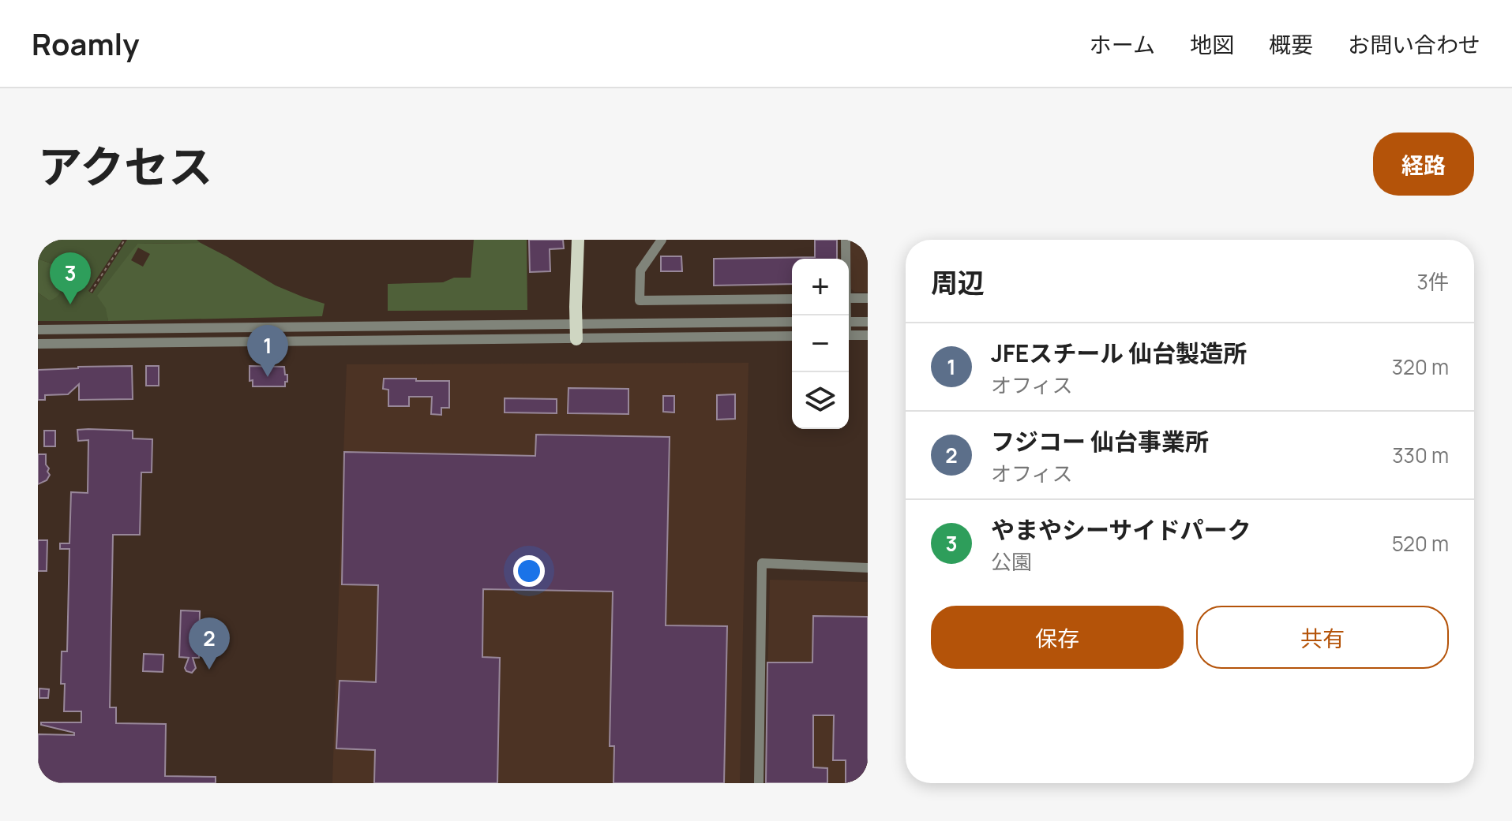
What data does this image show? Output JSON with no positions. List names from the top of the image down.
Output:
{
  "page": {
    "header": "Roamly",
    "nav": [
      "ホーム",
      "地図",
      "概要",
      "お問い合わせ"
    ],
    "title": "アクセス",
    "buttons": [
      "経路",
      ["保存", "共有"]
    ],
    "heading": ["周辺", "3件"],
    "pins": ["3", "1", "2"],
    "map_buttons": ["+", "−"],
    "list": [
      {
        "mark": "1",
        "name": "JFEスチール 仙台製造所",
        "note": "オフィス",
        "value": "320 m"
      },
      {
        "mark": "2",
        "name": "フジコー 仙台事業所",
        "note": "オフィス",
        "value": "330 m"
      },
      {
        "mark": "3",
        "name": "やまやシーサイドパーク",
        "note": "公園",
        "value": "520 m"
      }
    ]
  }
}
